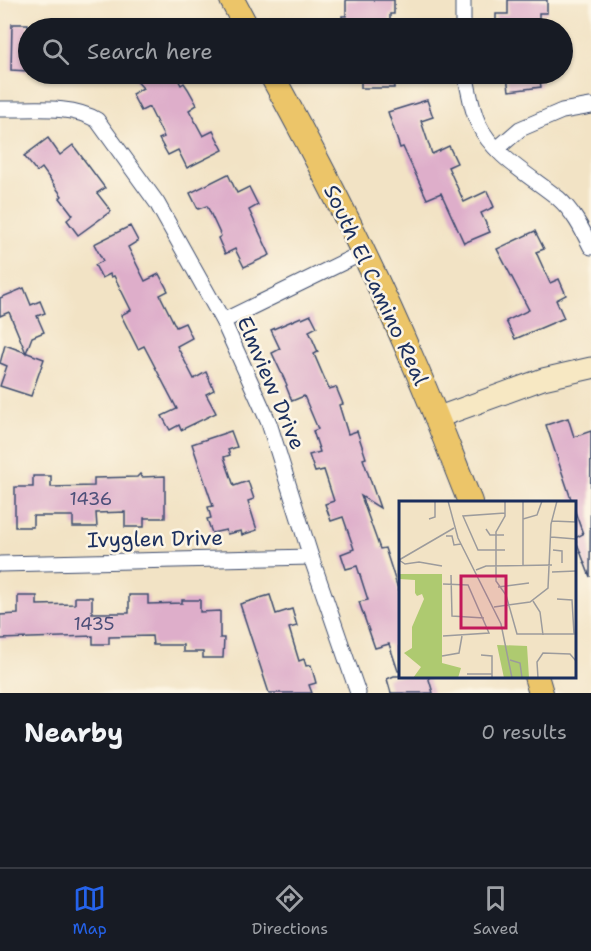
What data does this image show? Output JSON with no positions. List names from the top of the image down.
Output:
{
  "streets": {
    "main road": ["South El Camino Real"],
    "street": ["Elmview Drive", "Ivyglen Drive"]
  },
  "crossings": [
    ["Elmview Drive", "Ivyglen Drive"]
  ],
  "house_numbers": ["1436", "1435"],
  "page": {
    "search": "Search here",
    "heading": ["Nearby", "0 results"],
    "nav": ["Map", "Directions", "Saved"]
  }
}
